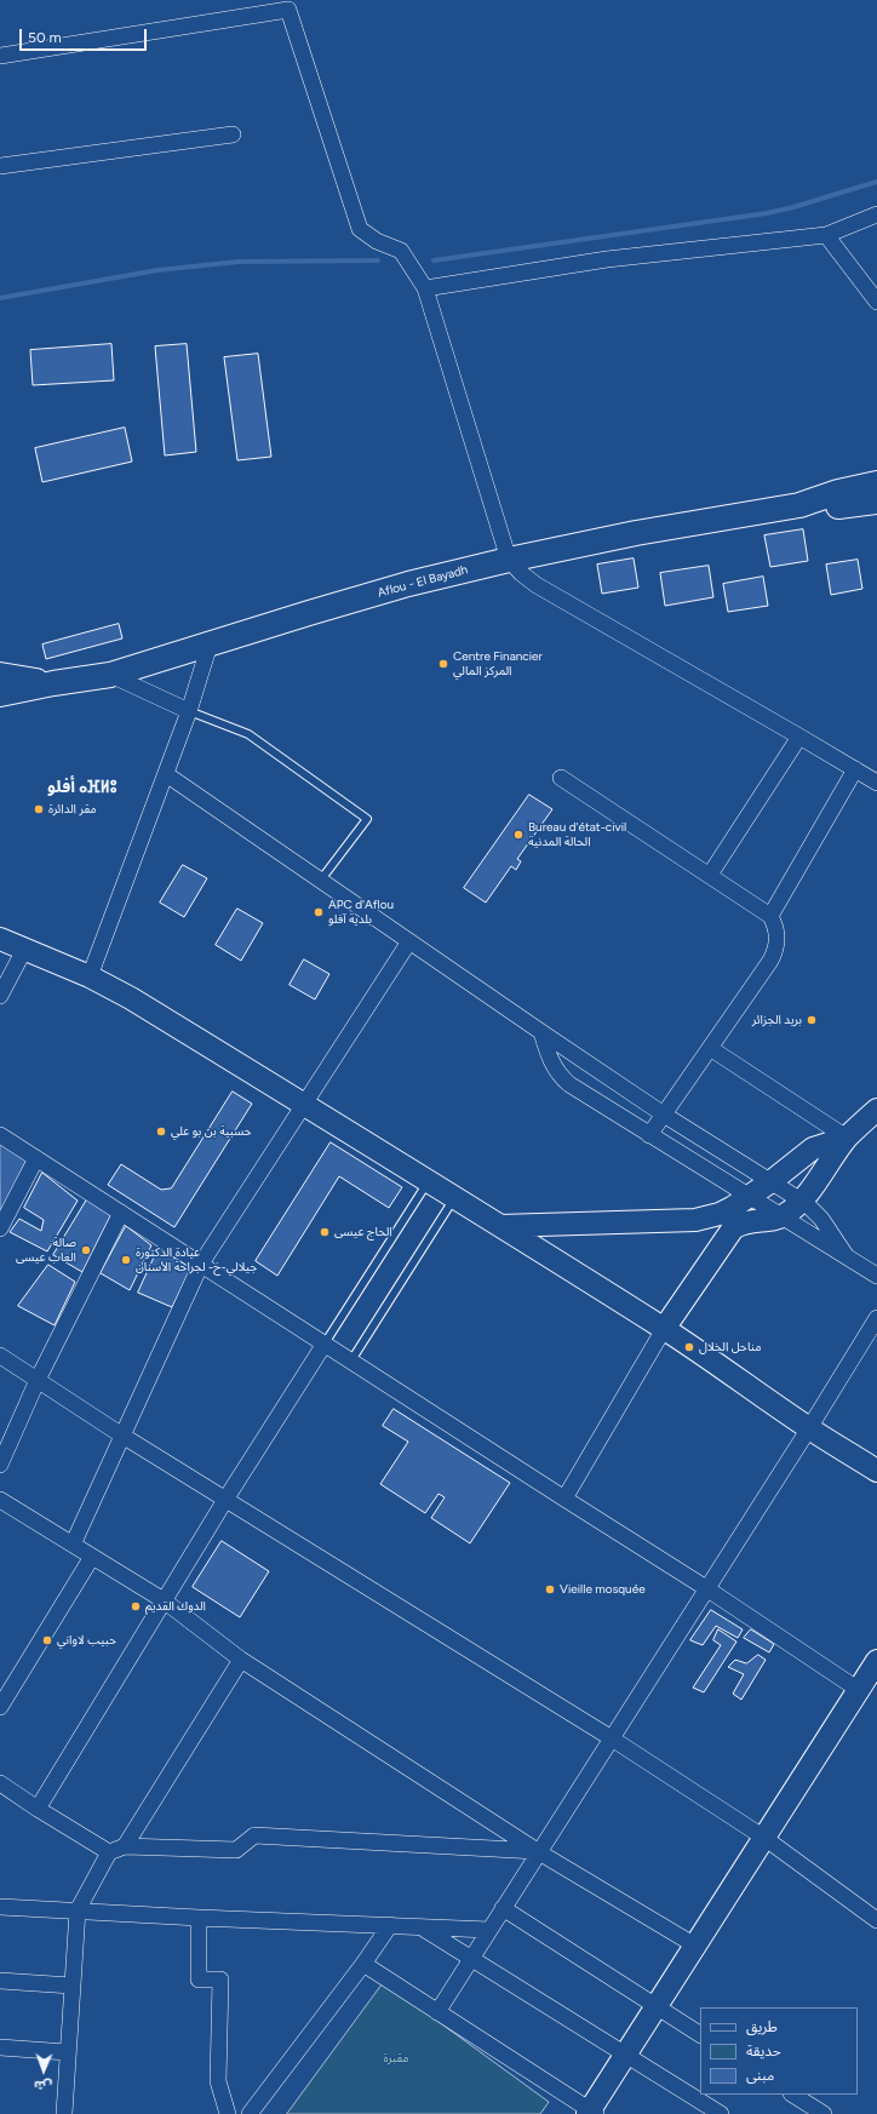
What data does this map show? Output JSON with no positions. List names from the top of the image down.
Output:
{
  "streets": {
    "main road": ["Aflou - El Bayadh"]
  },
  "districts": ["أفلو ⴰⴼⵍⵓ"],
  "parks": ["مقبرة"],
  "places": [
    "Centre Financier المركز المالي",
    "مقر الدائرة",
    "Bureau d'état-civil الحالة المدنية",
    "APC d'Aflou بلدية آفلو",
    "بريد الجزائر",
    "حسبية بن بو علي",
    "الحاج عيسى",
    "صالة العاب عيسى",
    "عيادة الدكتورة جيلالي-خ- لجراحة الأسنان",
    "مناحل الخلال",
    "Vieille mosquée",
    "الدوك القديم",
    "حبيب لاواني"
  ],
  "legend": ["طريق", "حديقة", "مبنى"],
  "scale_bar": "50 m",
  "north": "bottom"
}
